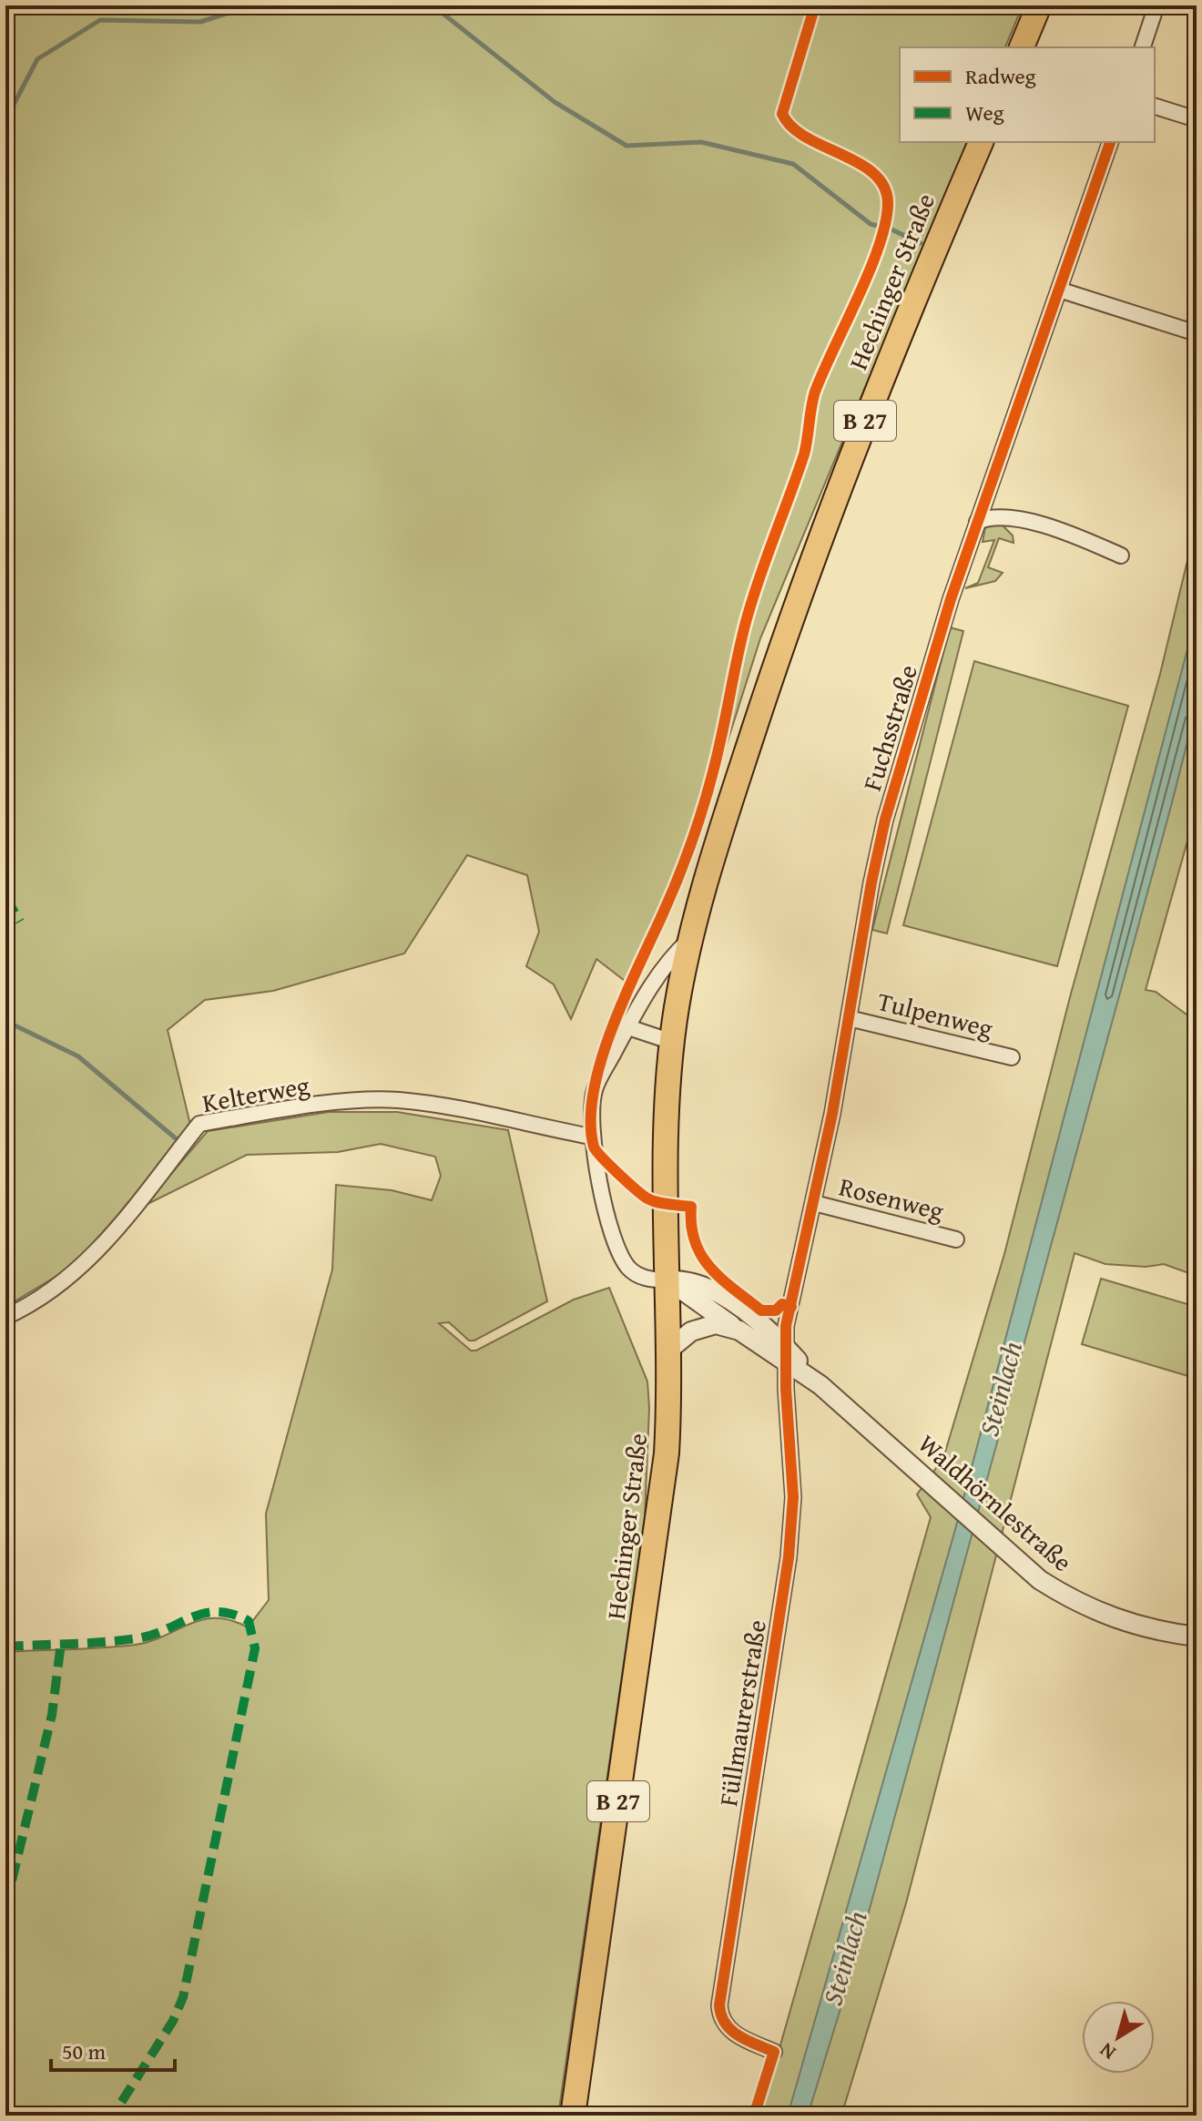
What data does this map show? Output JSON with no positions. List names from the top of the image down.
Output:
{
  "streets": {
    "main road": ["Hechinger Straße", "B 27"],
    "street": [
      "Fuchsstraße",
      "Tulpenweg",
      "Kelterweg",
      "Rosenweg",
      "Waldhörnlestraße",
      "Füllmaurerstraße"
    ]
  },
  "crossings": [
    ["Hechinger Straße", "Kelterweg"],
    ["Hechinger Straße", "Waldhörnlestraße"],
    ["Fuchsstraße", "Tulpenweg"],
    ["Fuchsstraße", "Rosenweg"],
    ["Fuchsstraße", "Waldhörnlestraße"],
    ["Fuchsstraße", "Füllmaurerstraße"],
    ["Waldhörnlestraße", "Füllmaurerstraße"]
  ],
  "water": ["Steinlach"],
  "legend": ["Radweg", "Weg"],
  "scale_bar": "50 m",
  "north": "bottom left"
}
